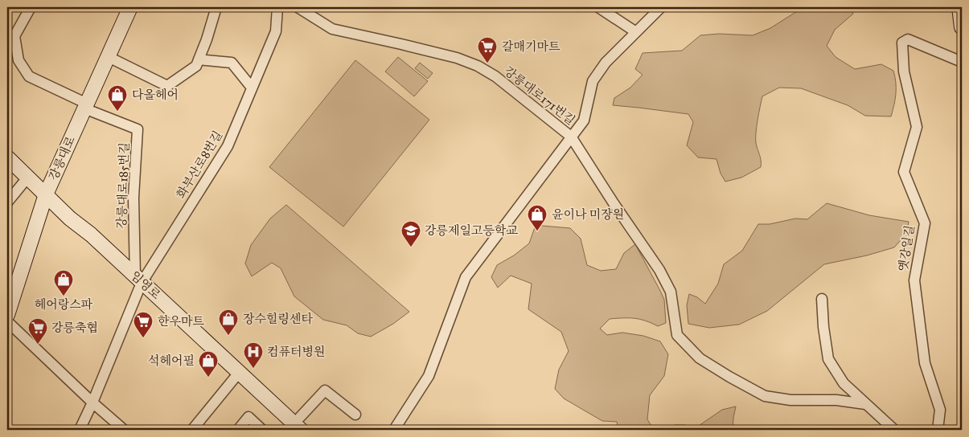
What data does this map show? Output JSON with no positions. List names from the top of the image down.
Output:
{
  "streets": {
    "street": [
      "강릉대로171번길",
      "강릉대로",
      "화부산로8번길",
      "강릉대로185번길",
      "옛강일길",
      "임영로"
    ]
  },
  "crossings": [
    ["강릉대로", "강릉대로185번길"],
    ["강릉대로", "임영로"],
    ["화부산로8번길", "강릉대로185번길"],
    ["화부산로8번길", "임영로"],
    ["강릉대로185번길", "임영로"]
  ],
  "places": {
    "supermarket": ["갈매기마트", "한우마트", "강릉축협"],
    "shop": [
      "다올헤어",
      "윤이나 미장원",
      "헤어랑스파",
      "장수힐링센타",
      "석헤어필"
    ],
    "school or university": ["강릉제일고등학교"],
    "hospital": ["컴퓨터병원"]
  }
}
